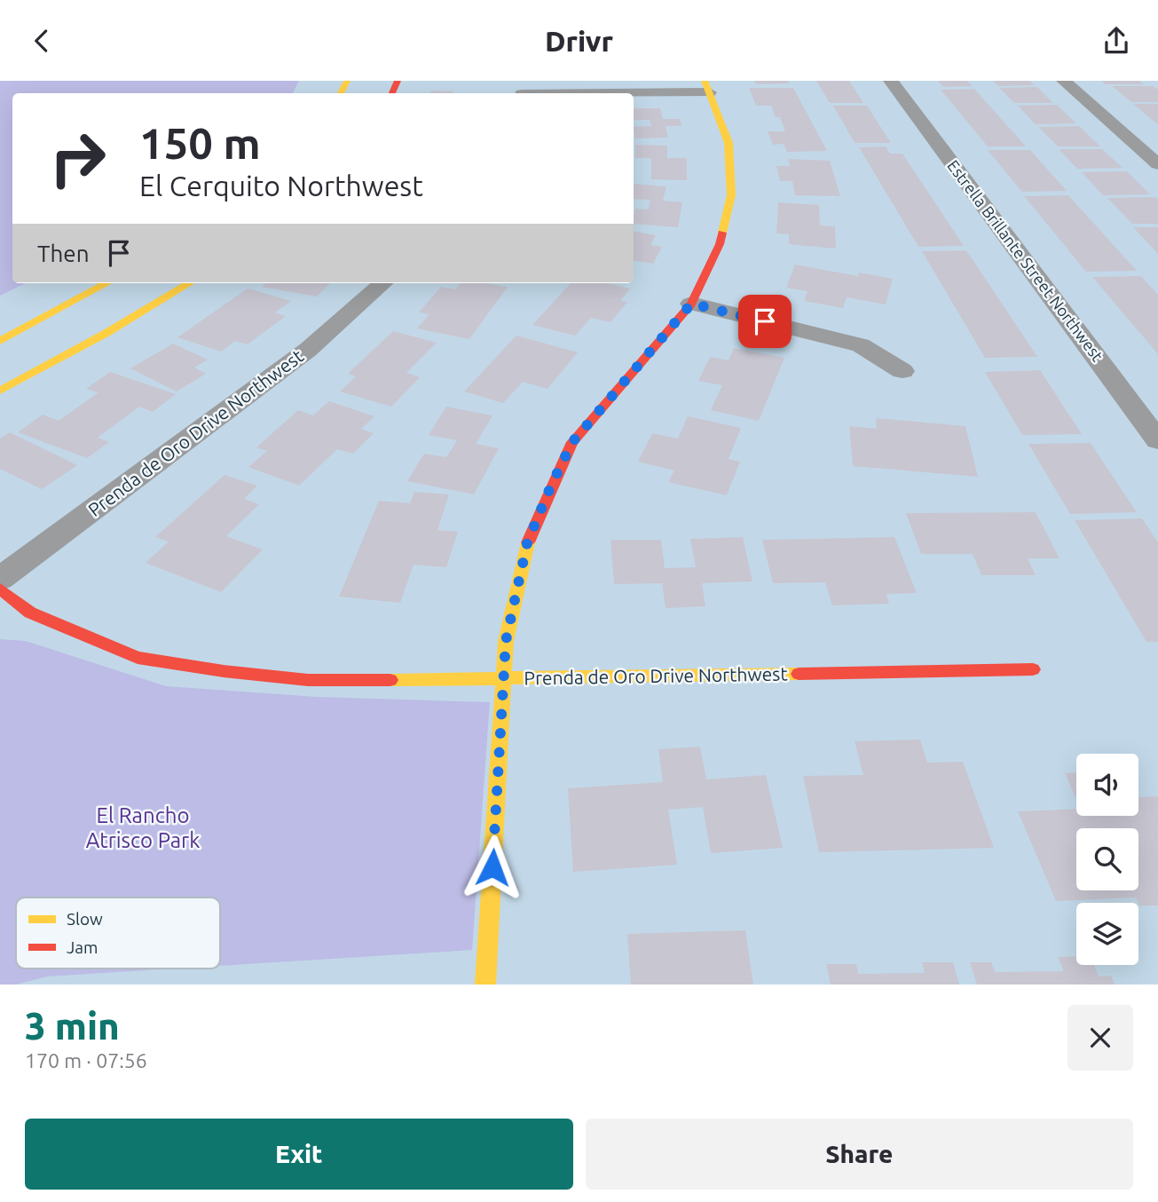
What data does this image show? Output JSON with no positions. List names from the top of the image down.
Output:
{
  "streets": {
    "street": ["Estrella Brillante Street Northwest", "Prenda de Oro Drive Northwest"]
  },
  "parks": ["El Rancho Atrisco Park"],
  "legend": ["Slow", "Jam"],
  "page": {
    "header": "Drivr",
    "turn": ["150 m", "El Cerquito Northwest"],
    "then": "Then",
    "heading": ["3 min", "170 m · 07:56"],
    "buttons": ["Exit", "Share"]
  }
}
